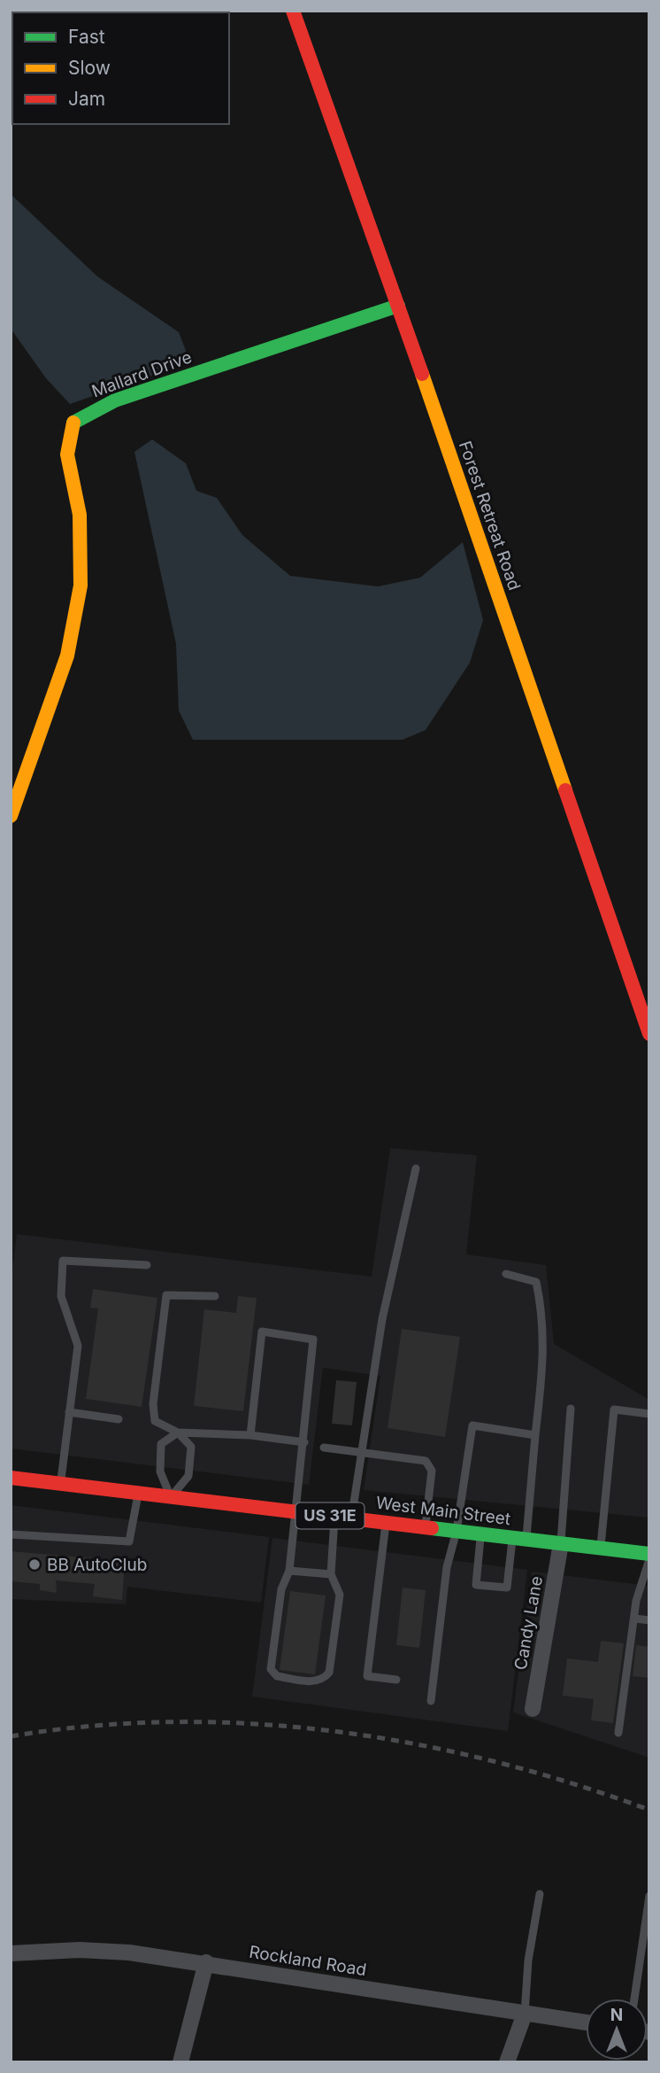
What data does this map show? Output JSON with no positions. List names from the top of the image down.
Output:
{
  "streets": {
    "street": [
      "Mallard Drive",
      "Forest Retreat Road",
      "West Main Street",
      "US 31E",
      "Candy Lane",
      "Rockland Road"
    ]
  },
  "crossings": [
    ["Mallard Drive", "Forest Retreat Road"],
    ["West Main Street", "Candy Lane"]
  ],
  "places": ["BB AutoClub"],
  "legend": ["Fast", "Slow", "Jam"],
  "north": "top"
}
